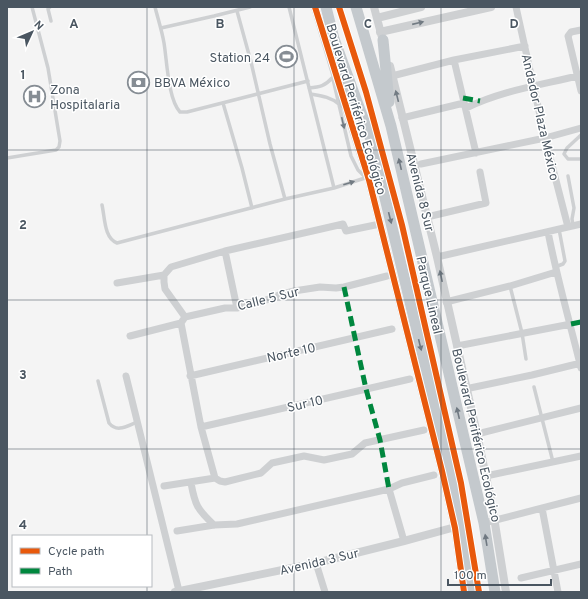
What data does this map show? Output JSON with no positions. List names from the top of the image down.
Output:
{
  "streets": {
    "highway": ["Boulevard Periférico Ecológico"],
    "street": [
      "Andador Plaza México",
      "Avenida 8 Sur",
      "Calle 5 Sur",
      "Norte 10",
      "Sur 10",
      "Avenida 3 Sur"
    ],
    "cycle path": ["Parque Lineal"]
  },
  "crossings": [
    ["Boulevard Periférico Ecológico", "Avenida 8 Sur"],
    ["Boulevard Periférico Ecológico", "Avenida 3 Sur"]
  ],
  "places": {
    "sports": ["Station 24"],
    "bank": ["BBVA México"],
    "hospital": ["Zona Hospitalaria"]
  },
  "legend": ["Cycle path", "Path"],
  "scale_bar": "100 m",
  "north": "top right",
  "grid": {
    "columns": [
      "A",
      "B",
      "C",
      "D"
    ],
    "rows": [
      "1",
      "2",
      "3",
      "4"
    ]
  }
}
